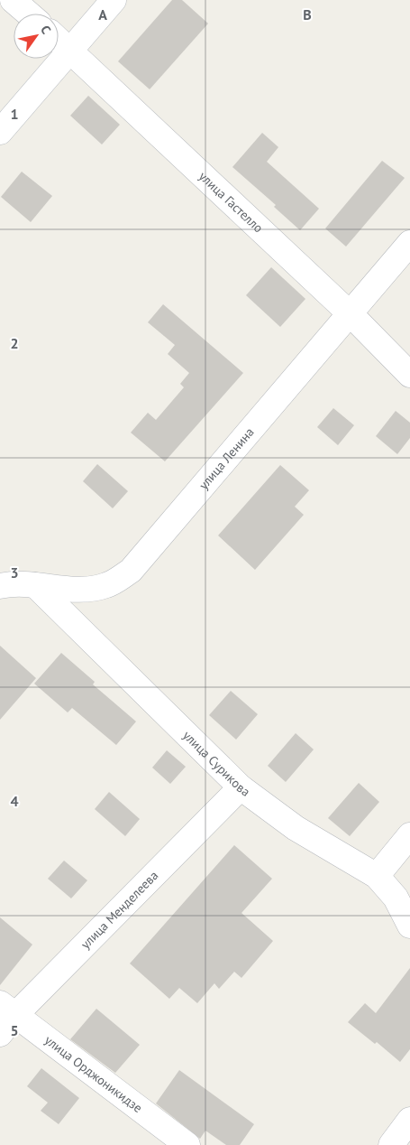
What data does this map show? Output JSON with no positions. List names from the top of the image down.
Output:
{
  "streets": {
    "street": [
      "улица Гастелло",
      "улица Ленина",
      "улица Сурикова",
      "улица Менделеева",
      "улица Орджоникидзе"
    ]
  },
  "crossings": [
    ["улица Гастелло", "улица Ленина"],
    ["улица Ленина", "улица Сурикова"],
    ["улица Сурикова", "улица Менделеева"],
    ["улица Менделеева", "улица Орджоникидзе"]
  ],
  "north": "top right",
  "grid": {
    "columns": ["A", "B"],
    "rows": [
      "1",
      "2",
      "3",
      "4",
      "5"
    ]
  }
}
